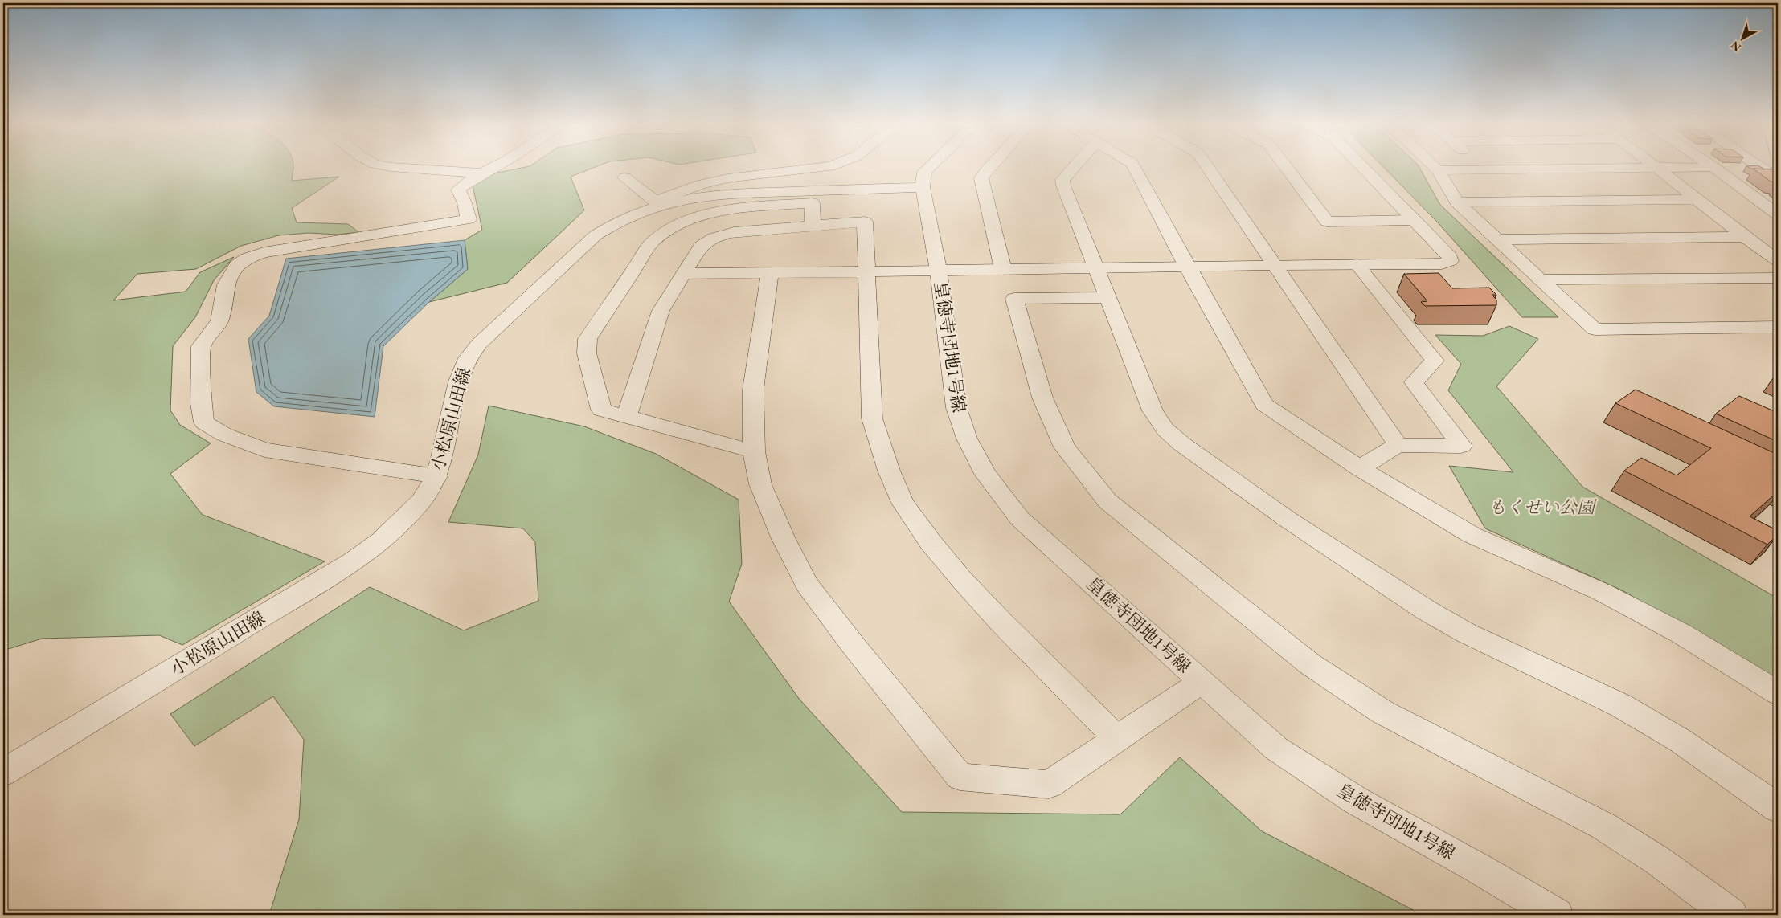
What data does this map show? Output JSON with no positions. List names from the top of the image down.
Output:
{
  "streets": {
    "street": ["皇徳寺団地1号線", "小松原山田線"]
  },
  "crossings": [
    ["皇徳寺団地1号線", "小松原山田線"]
  ],
  "parks": ["もくせい公園"],
  "north": "bottom left"
}
